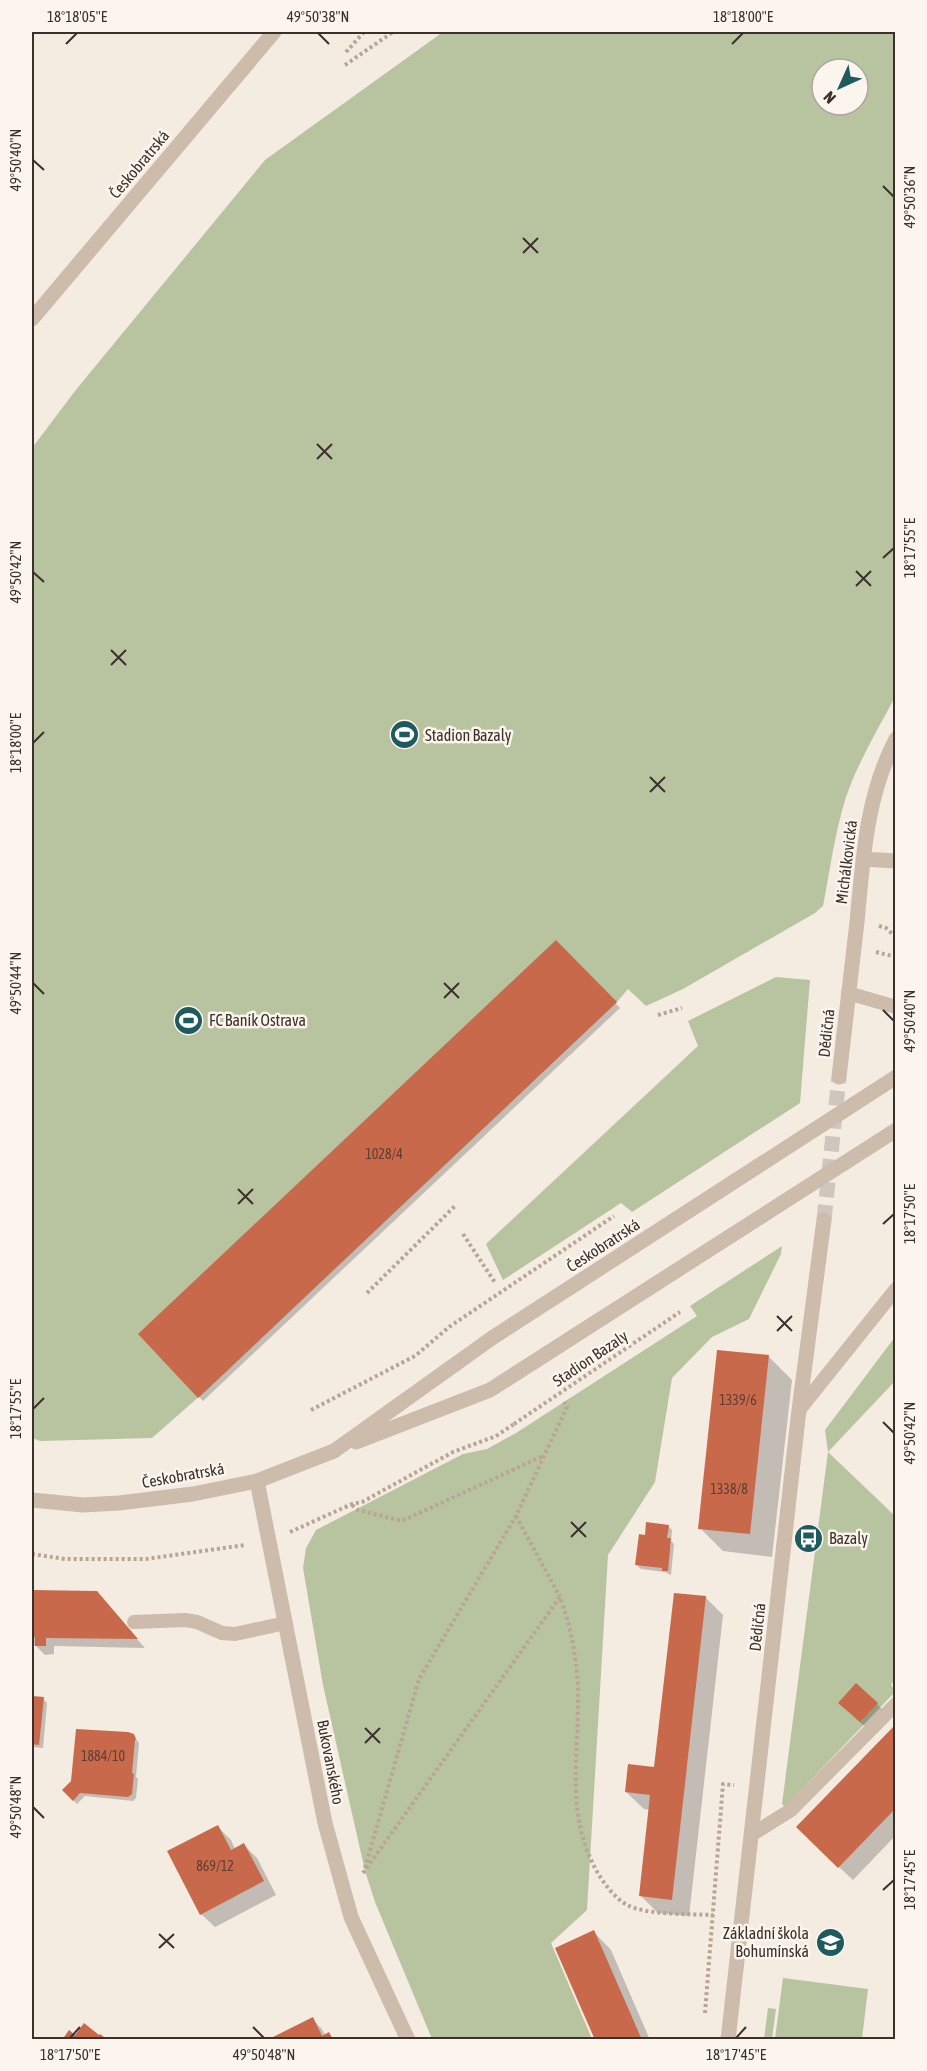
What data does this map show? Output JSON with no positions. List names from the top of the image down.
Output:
{
  "streets": {
    "street": [
      "Českobratrská",
      "Michálkovická",
      "Dědičná",
      "Bukovanského"
    ],
    "path": ["Stadion Bazaly"]
  },
  "crossings": [
    ["Českobratrská", "Bukovanského"],
    ["Michálkovická", "Dědičná"],
    ["Stadion Bazaly", "Bukovanského"]
  ],
  "places": {
    "sports": ["Stadion Bazaly", "FC Baník Ostrava"],
    "bus stop": ["Bazaly"],
    "school or university": ["Základní škola Bohumínská"]
  },
  "house_numbers": [
    "1028/4",
    "1339/6",
    "1338/8",
    "1884/10",
    "869/12"
  ],
  "north": "bottom left",
  "coordinates": [
    "18°18'05\"E",
    "49°50'38\"N",
    "18°18'00\"E",
    "49°50'40\"N",
    "49°50'36\"N",
    "18°17'55\"E",
    "49°50'42\"N",
    "49°50'44\"N",
    "18°17'50\"E",
    "49°50'48\"N",
    "18°17'45\"E"
  ]
}
